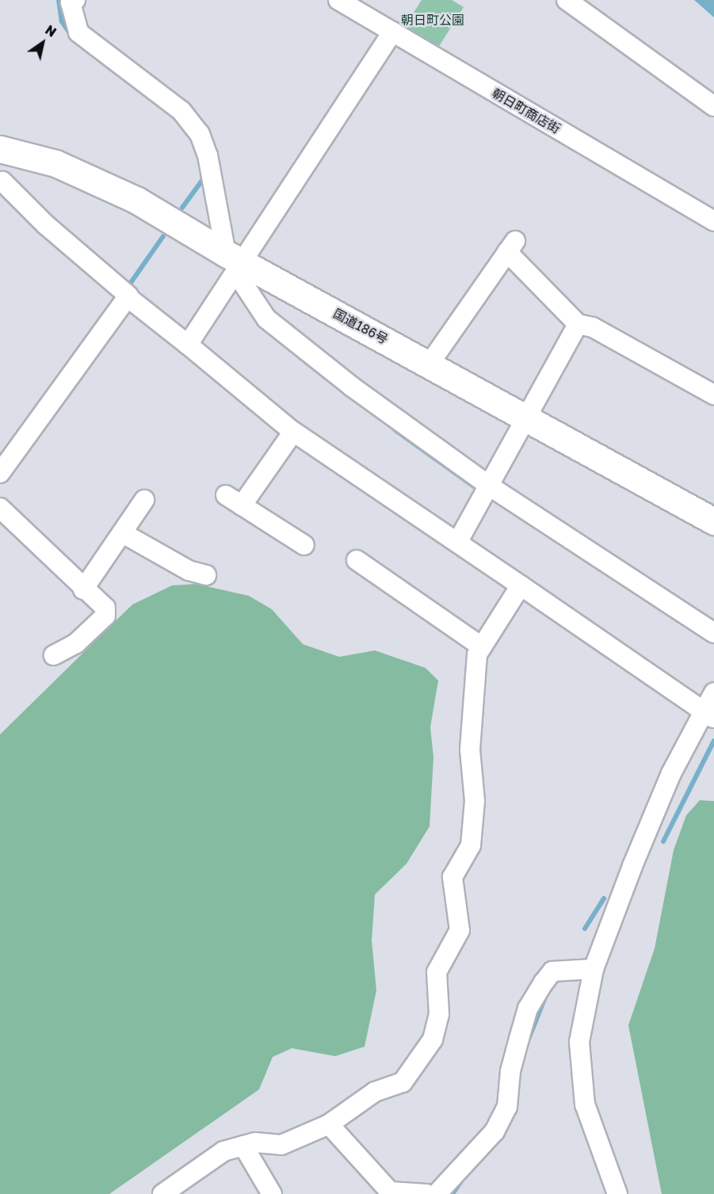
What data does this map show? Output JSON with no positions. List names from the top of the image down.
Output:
{
  "streets": {
    "highway": ["国道186号"],
    "street": ["朝日町商店街"]
  },
  "parks": ["朝日町公園"],
  "north": "top right"
}
